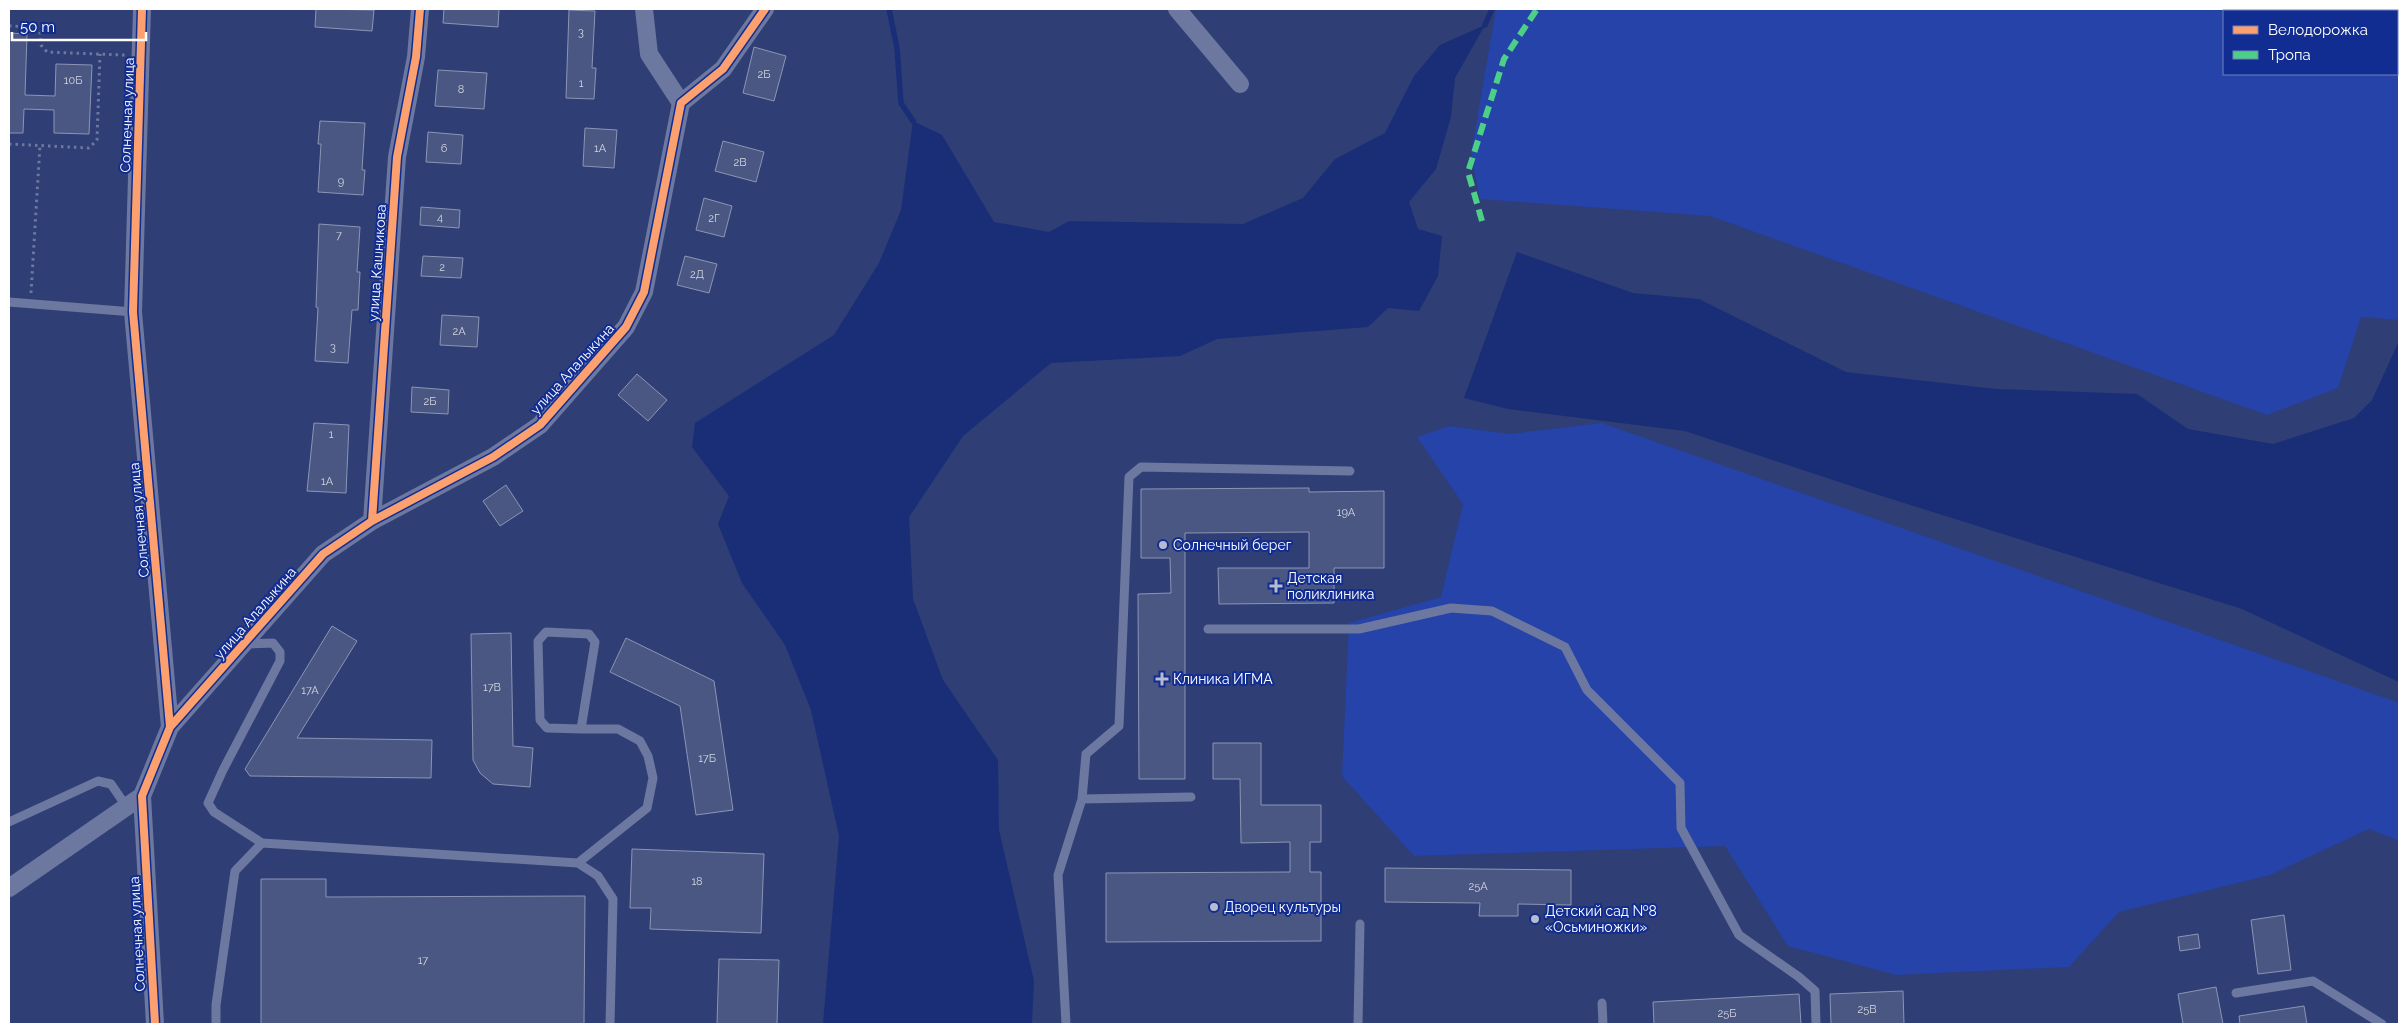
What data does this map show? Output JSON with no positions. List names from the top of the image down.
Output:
{
  "streets": {
    "street": ["Солнечная улица", "улица Кашникова", "улица Алалыкина"]
  },
  "crossings": [
    ["Солнечная улица", "улица Алалыкина"],
    ["улица Кашникова", "улица Алалыкина"]
  ],
  "places": {
    "other": ["Солнечный берег", "Дворец культуры", "Детский сад №8 «Осьминожки»"],
    "health": ["Детская поликлиника", "Клиника ИГМА"]
  },
  "house_numbers": [
    "3",
    "2Б",
    "10Б",
    "1",
    "8",
    "6",
    "1А",
    "2В",
    "9",
    "4",
    "2Г",
    "7",
    "2",
    "2Д",
    "2А",
    "3",
    "2Б",
    "1",
    "1А",
    "19А",
    "17В",
    "17А",
    "17Б",
    "18",
    "25А",
    "17",
    "25В",
    "25Б"
  ],
  "legend": ["Велодорожка", "Тропа"],
  "scale_bar": "50 m"
}
